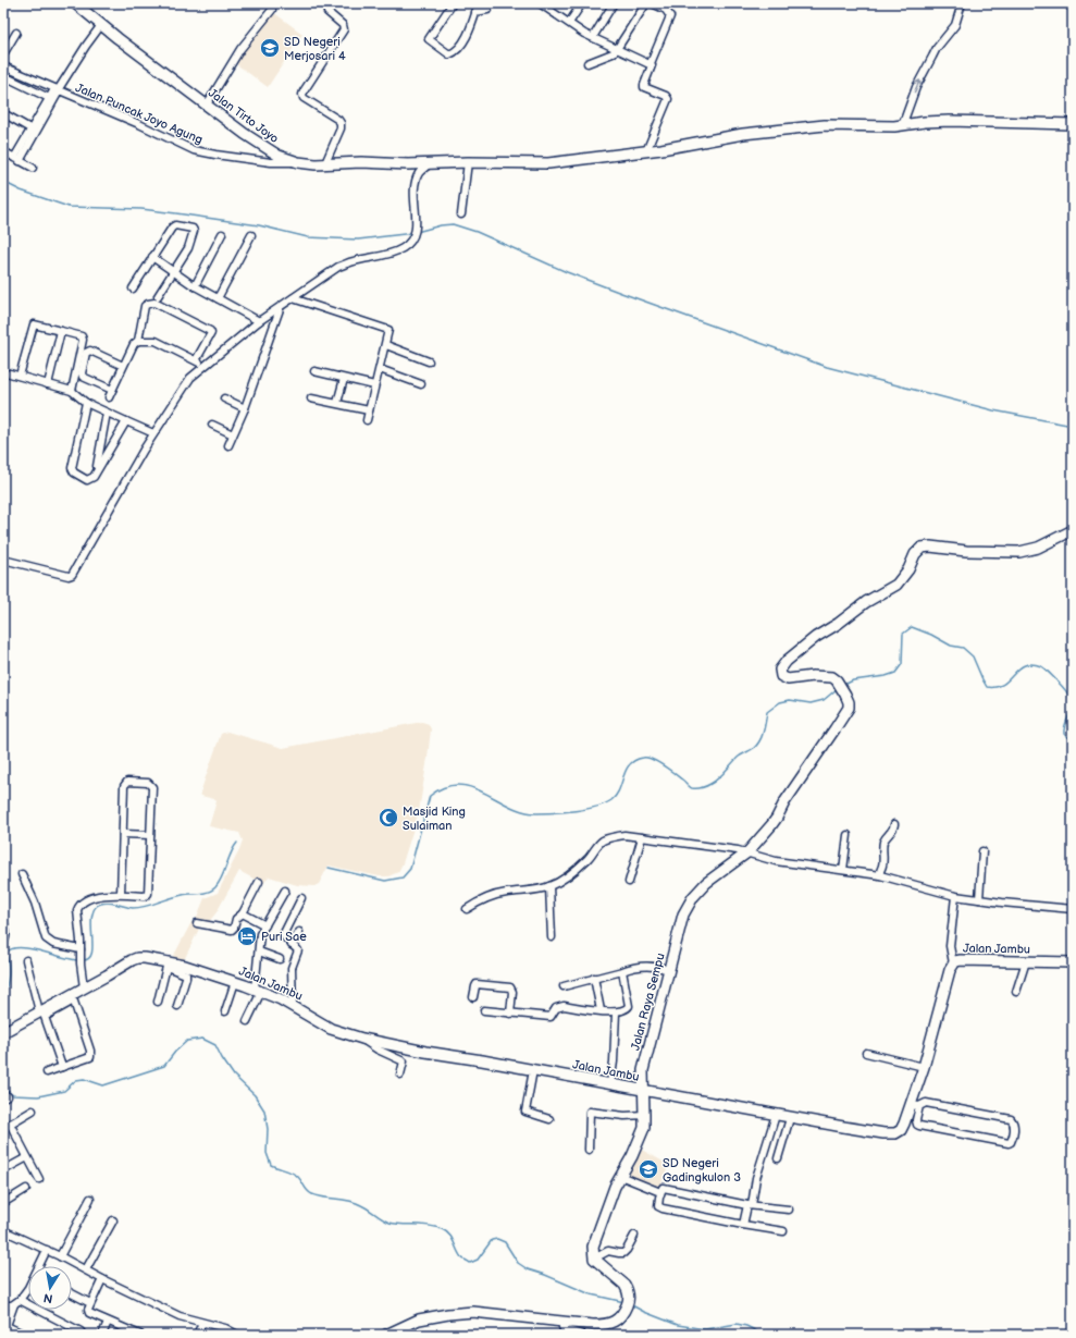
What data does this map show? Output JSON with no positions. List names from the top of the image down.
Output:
{
  "streets": {
    "street": [
      "Jalan Puncak Joyo Agung",
      "Jalan Tirto Joyo",
      "Jalan Jambu",
      "Jalan Raya Sempu"
    ]
  },
  "crossings": [
    ["Jalan Puncak Joyo Agung", "Jalan Tirto Joyo"],
    ["Jalan Jambu", "Jalan Raya Sempu"]
  ],
  "places": {
    "school or university": ["SD Negeri Merjosari 4", "SD Negeri Gadingkulon 3"],
    "mosque": ["Masjid King Sulaiman"],
    "hotel": ["Puri Sae"]
  },
  "north": "bottom"
}
